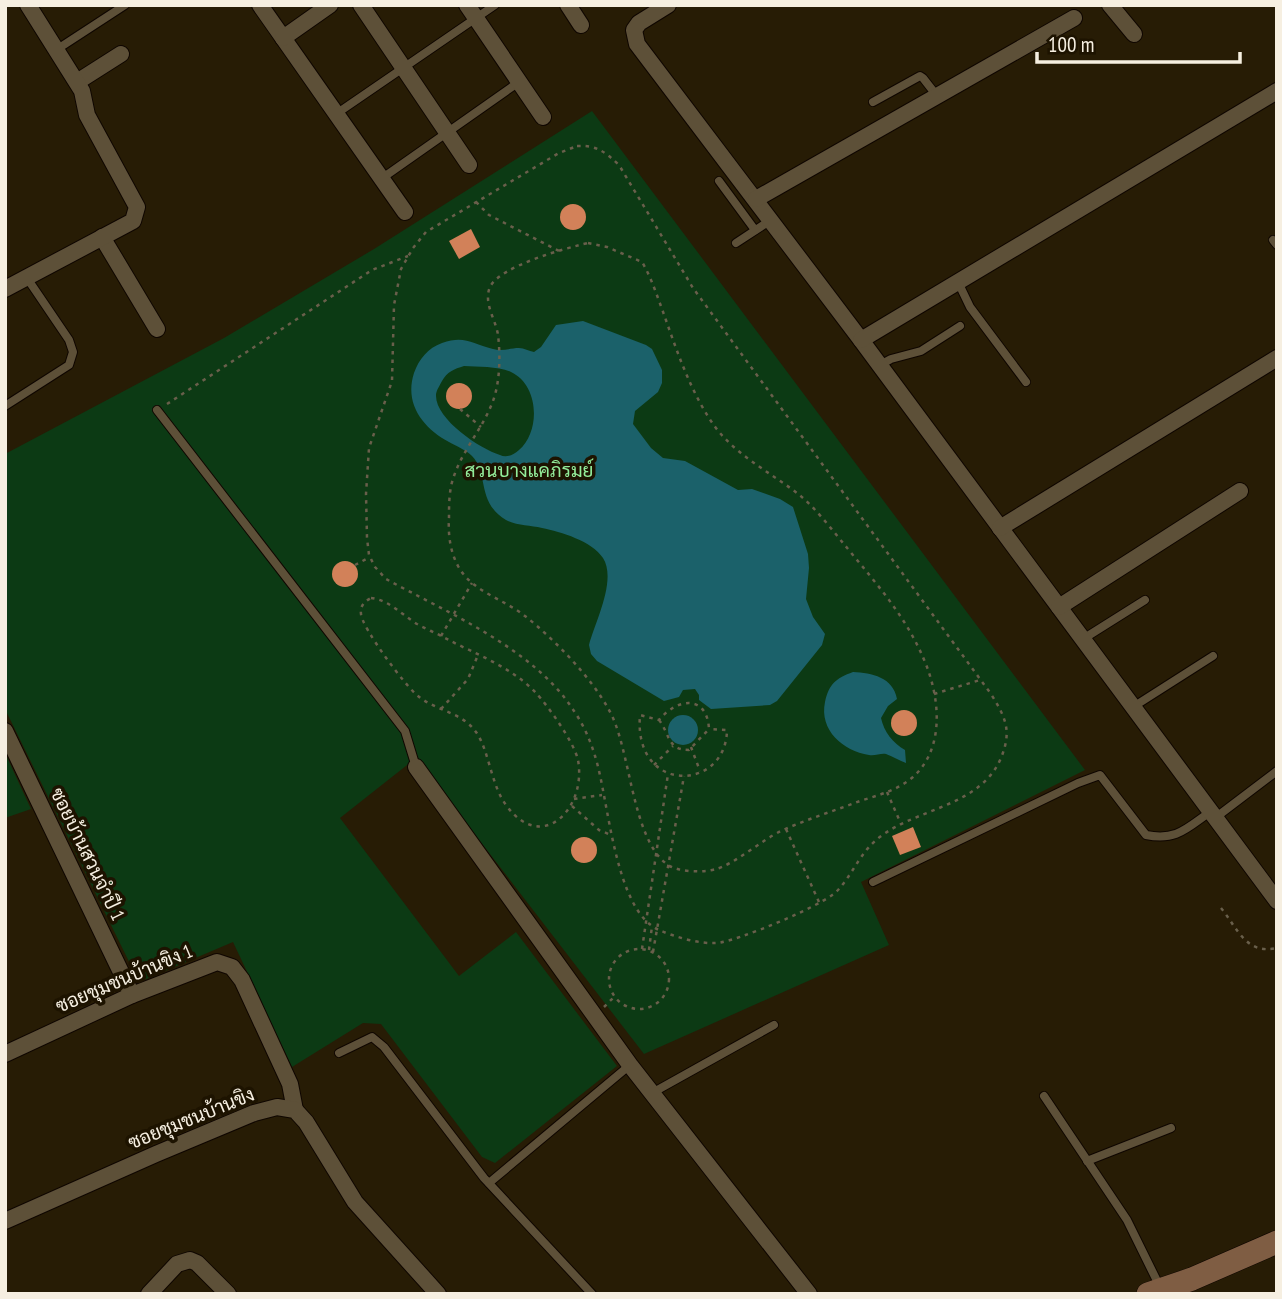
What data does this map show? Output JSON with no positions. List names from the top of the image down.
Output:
{
  "streets": {
    "street": ["ซอยบ้านสวนจำปี 1", "ซอยชุมชนบ้านขิง 1", "ซอยชุมชนบ้านขิง"]
  },
  "crossings": [
    ["ซอยบ้านสวนจำปี 1", "ซอยชุมชนบ้านขิง 1"],
    ["ซอยชุมชนบ้านขิง 1", "ซอยชุมชนบ้านขิง"]
  ],
  "parks": ["สวนบางแคภิรมย์"],
  "scale_bar": "100 m"
}
